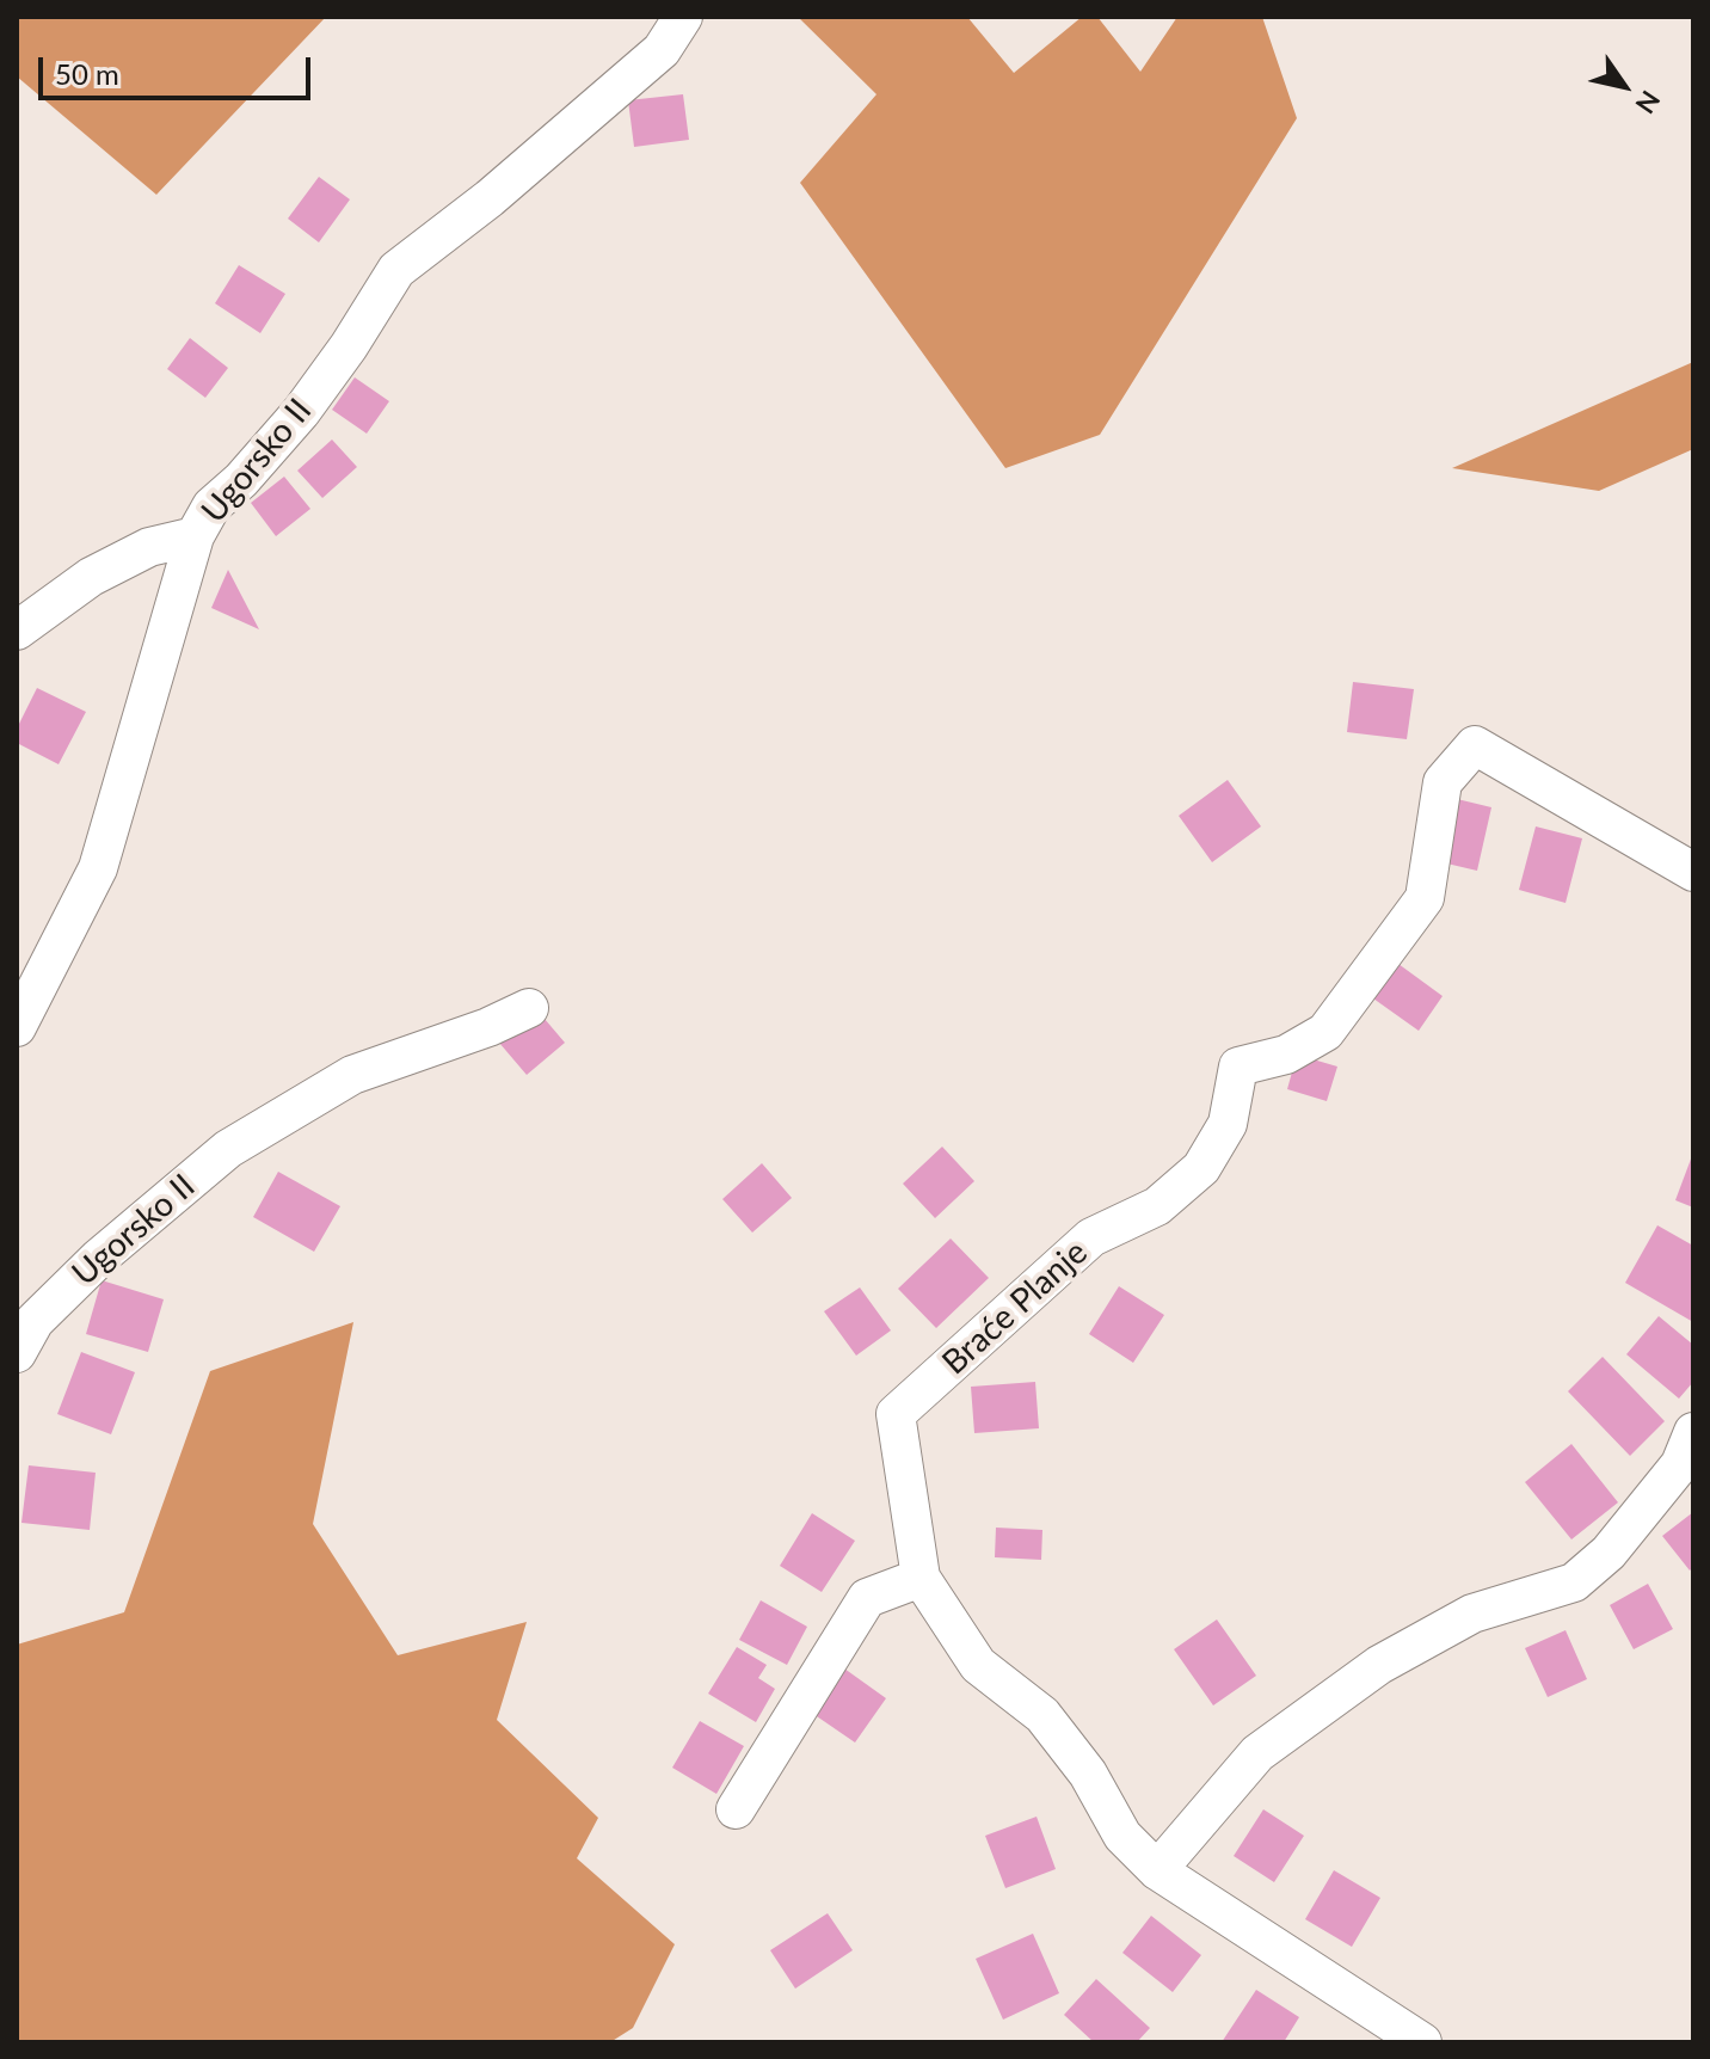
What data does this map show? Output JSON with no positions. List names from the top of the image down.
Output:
{
  "streets": {
    "street": ["Ugorsko II", "Braće Planje"]
  },
  "scale_bar": "50 m",
  "north": "bottom right"
}
